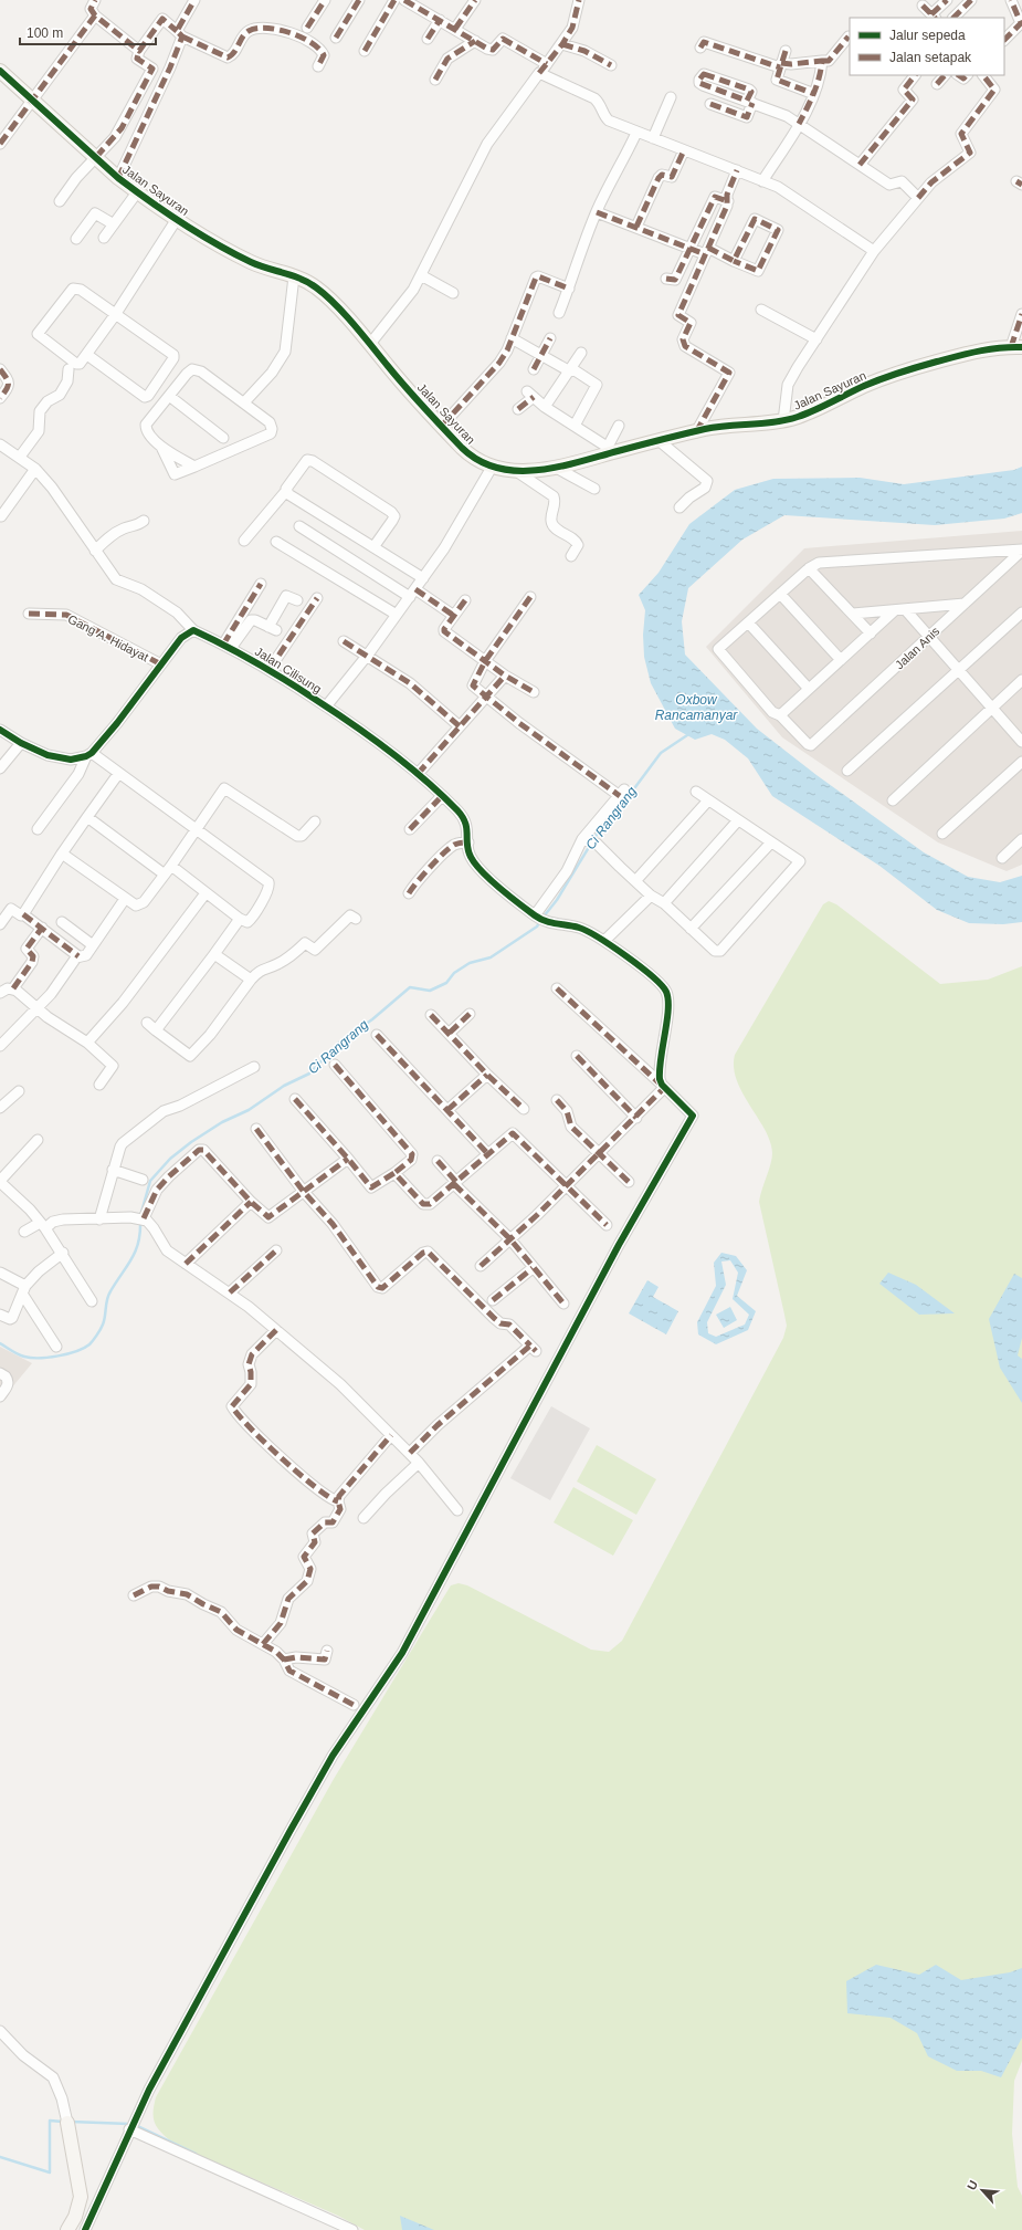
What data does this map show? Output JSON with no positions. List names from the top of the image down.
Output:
{
  "streets": {
    "street": [
      "Jalan Sayuran",
      "Gang A. Hidayat",
      "Jalan Anis",
      "Jalan Cilisung"
    ]
  },
  "water": ["Oxbow Rancamanyar", "Ci Rangrang"],
  "legend": ["Jalur sepeda", "Jalan setapak"],
  "scale_bar": "100 m",
  "north": "top left"
}
